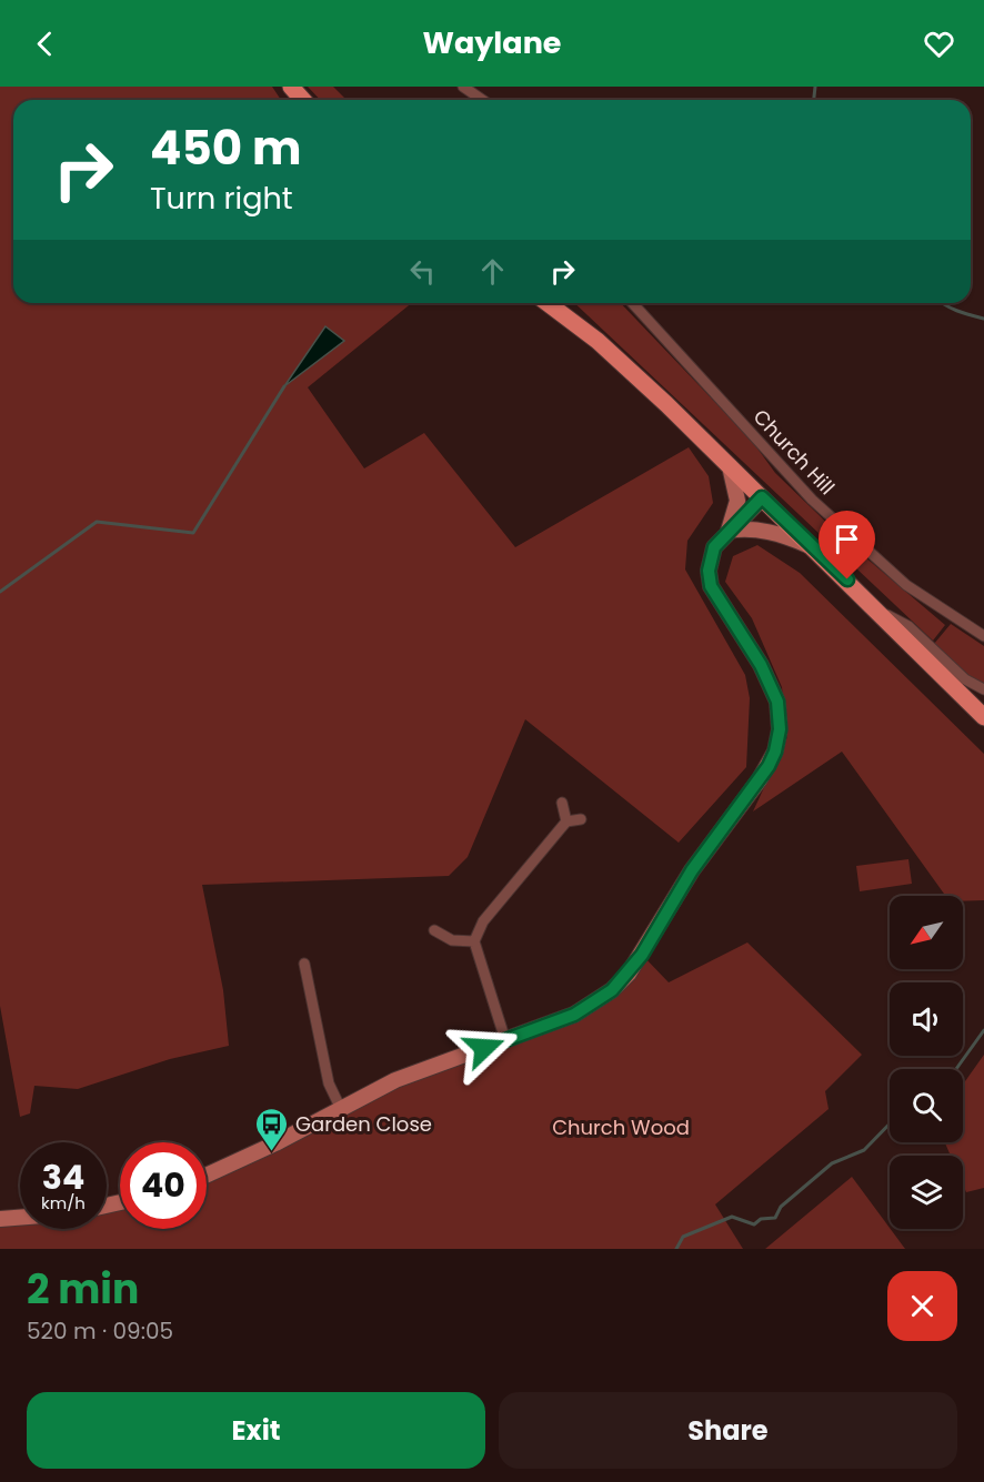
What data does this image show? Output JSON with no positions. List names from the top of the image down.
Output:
{
  "streets": {
    "street": ["Church Hill"]
  },
  "parks": ["Church Wood"],
  "places": {
    "bus stop": ["Garden Close"]
  },
  "north": "bottom left",
  "page": {
    "header": "Waylane",
    "turn": ["450 m", "Turn right"],
    "speed": "34 km/h",
    "limit": "40",
    "heading": ["2 min", "520 m · 09:05"],
    "buttons": ["Exit", "Share"]
  }
}
